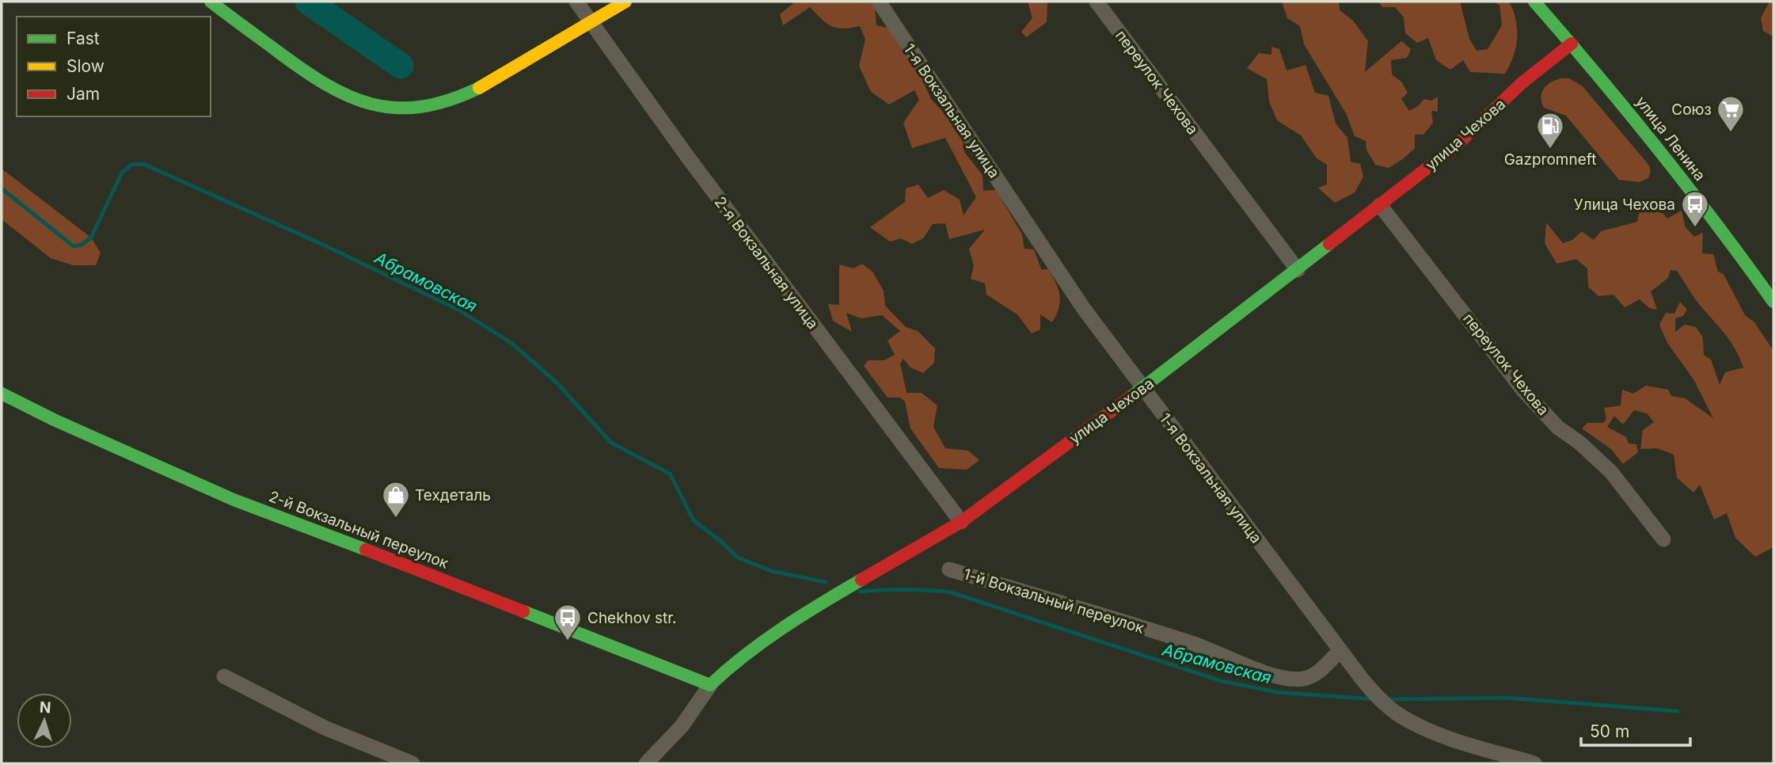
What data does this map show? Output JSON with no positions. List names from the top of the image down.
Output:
{
  "streets": {
    "street": [
      "переулок Чехова",
      "1-я Вокзальная улица",
      "улица Чехова",
      "улица Ленина",
      "2-я Вокзальная улица",
      "2-й Вокзальный переулок",
      "1-й Вокзальный переулок"
    ]
  },
  "crossings": [
    ["переулок Чехова", "улица Чехова"],
    ["1-я Вокзальная улица", "улица Чехова"],
    ["1-я Вокзальная улица", "1-й Вокзальный переулок"],
    ["улица Чехова", "улица Ленина"],
    ["улица Чехова", "2-я Вокзальная улица"],
    ["улица Чехова", "2-й Вокзальный переулок"]
  ],
  "water": ["Абрамовская"],
  "places": {
    "supermarket": ["Союз"],
    "fuel station": ["Gazpromneft"],
    "bus stop": ["Улица Чехова", "Chekhov str."],
    "shop": ["Техдеталь"]
  },
  "legend": ["Fast", "Slow", "Jam"],
  "scale_bar": "50 m",
  "north": "top"
}
